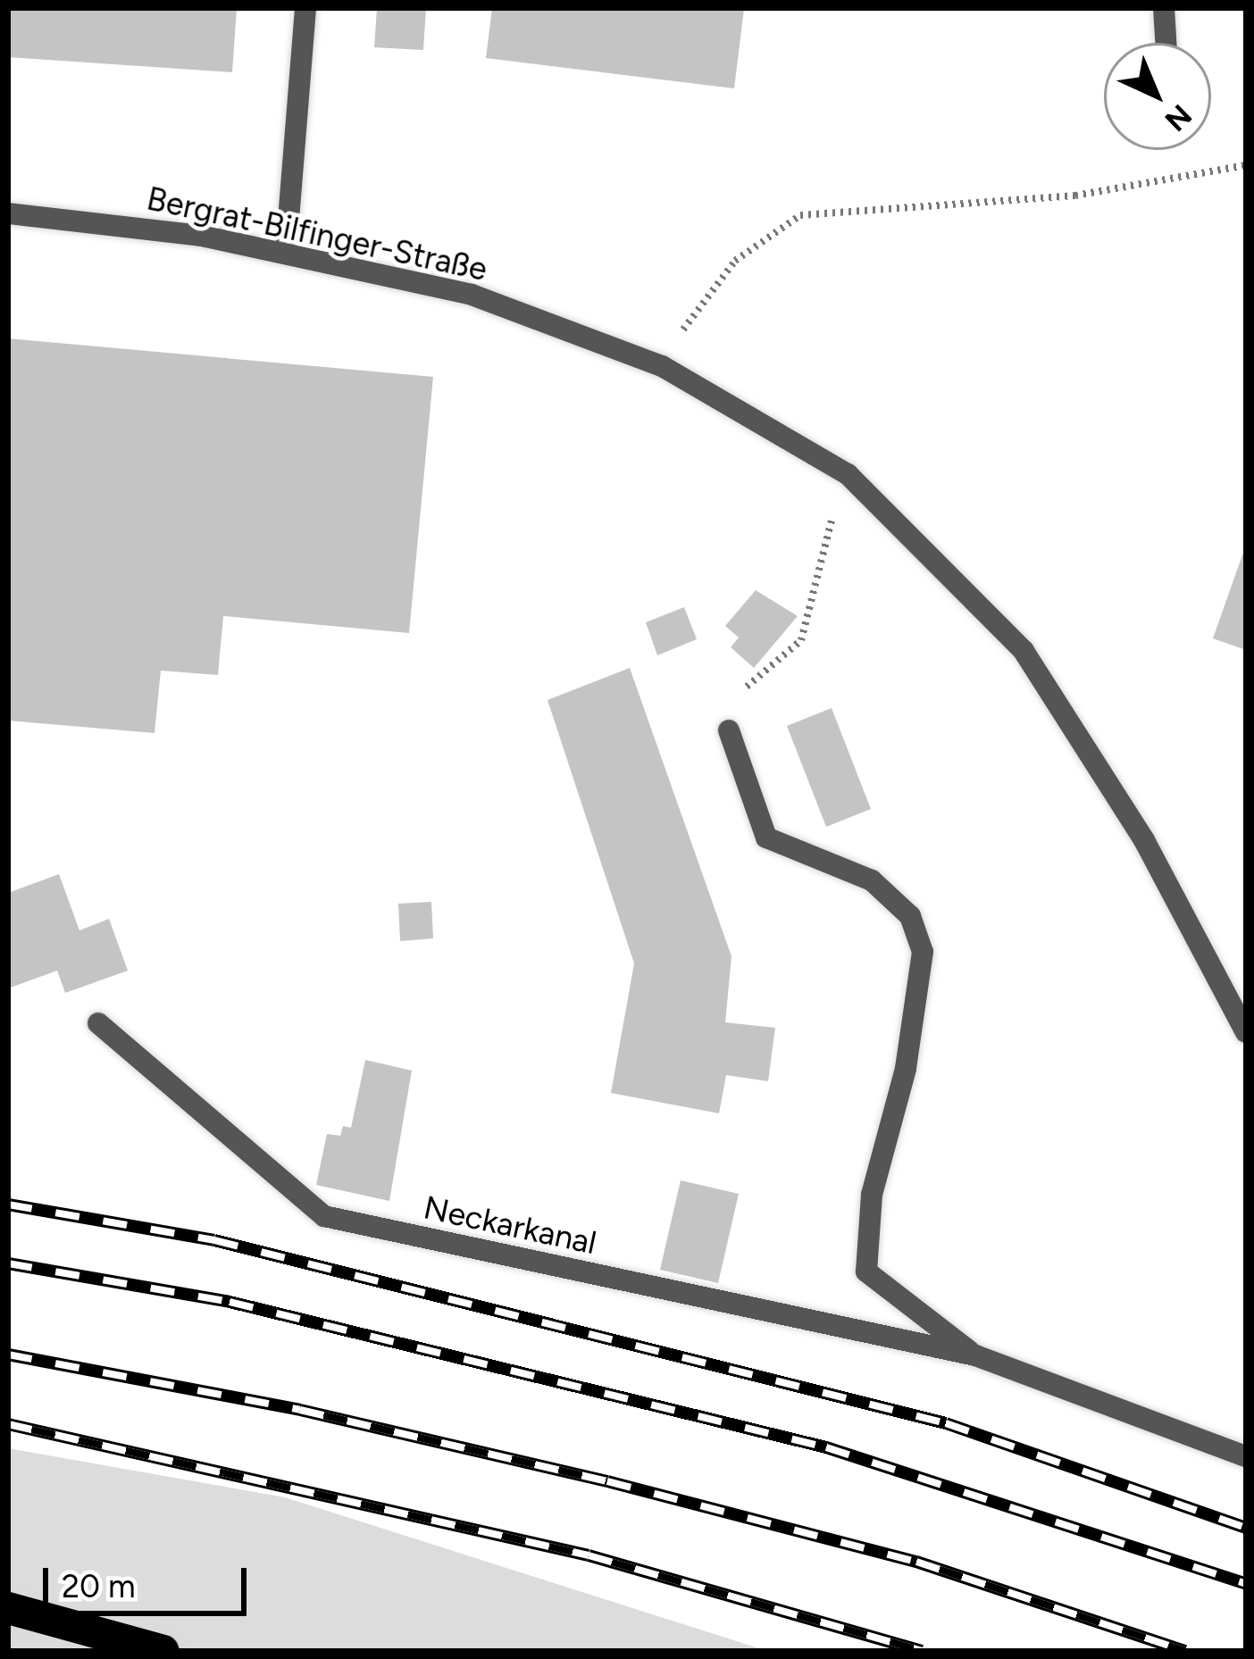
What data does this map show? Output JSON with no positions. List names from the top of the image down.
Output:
{
  "streets": {
    "street": ["Bergrat-Bilfinger-Straße", "Neckarkanal"]
  },
  "scale_bar": "20 m",
  "north": "bottom right"
}
